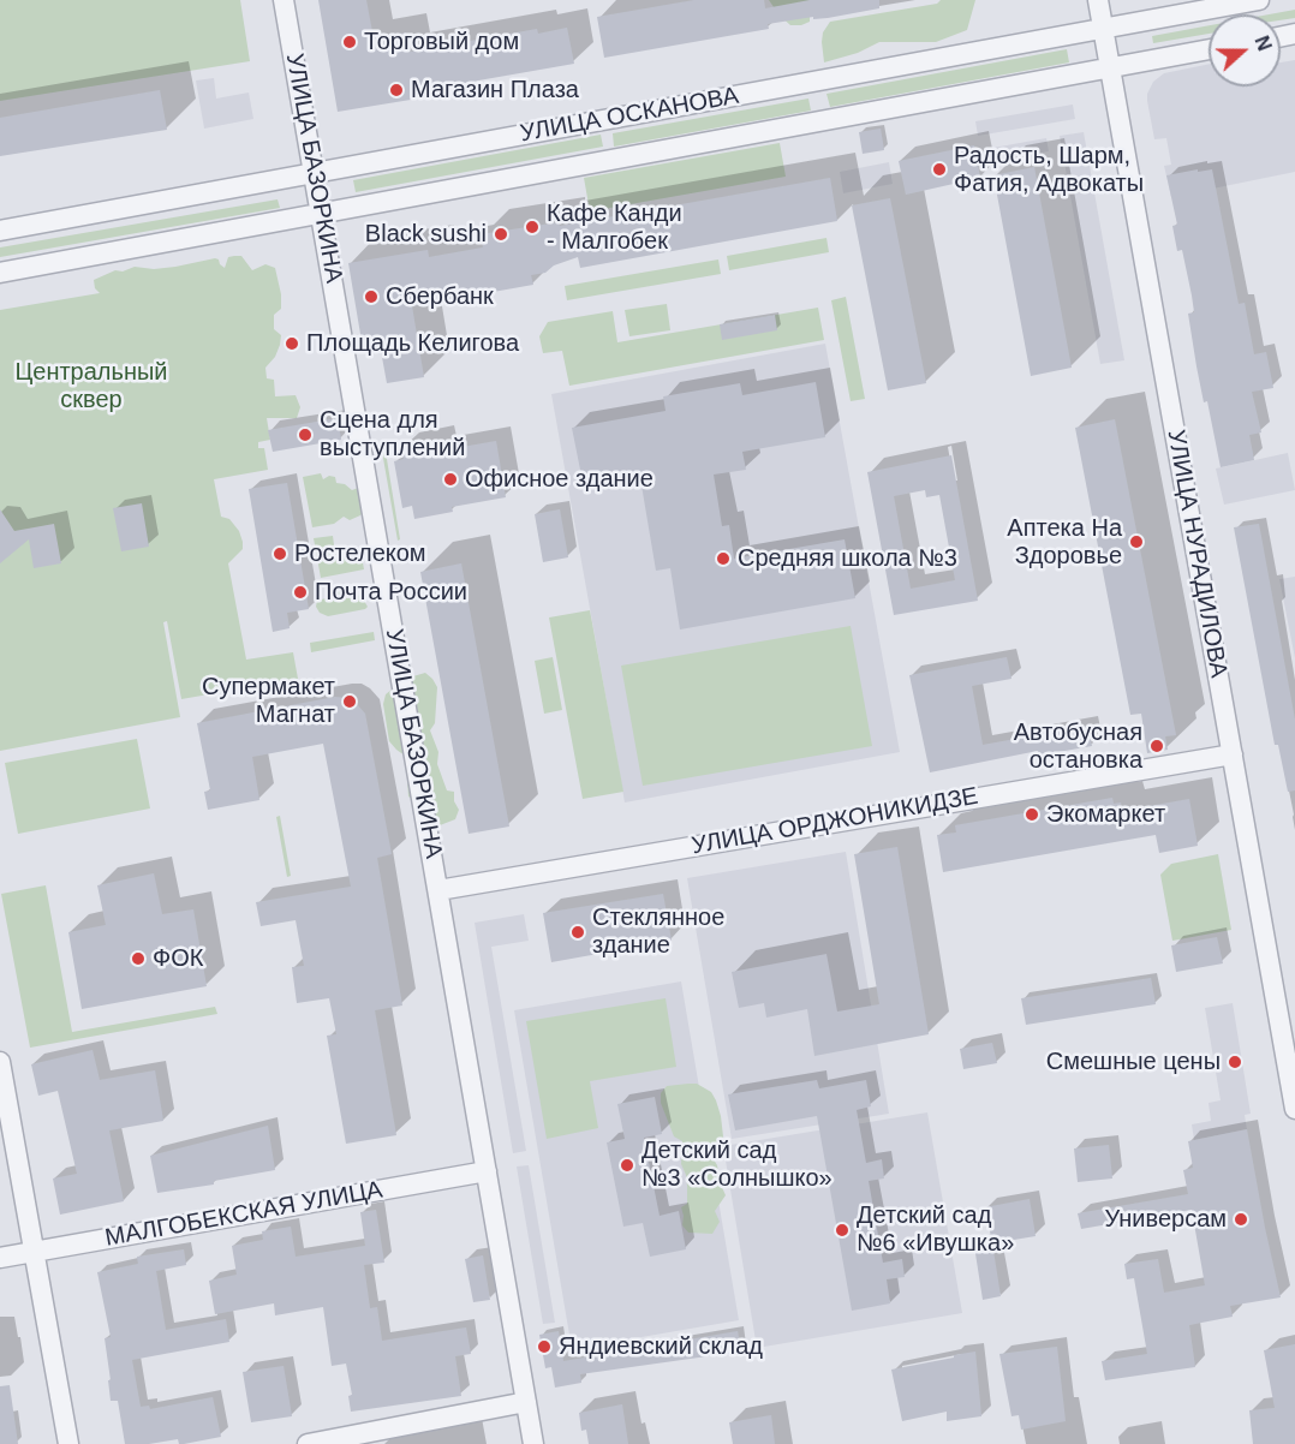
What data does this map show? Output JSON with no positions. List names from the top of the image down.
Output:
{
  "streets": {
    "street": [
      "УЛИЦА ОСКАНОВА",
      "УЛИЦА БАЗОРКИНА",
      "УЛИЦА НУРАДИЛОВА",
      "УЛИЦА ОРДЖОНИКИДЗЕ",
      "МАЛГОБЕКСКАЯ УЛИЦА"
    ]
  },
  "crossings": [
    ["УЛИЦА ОСКАНОВА", "УЛИЦА БАЗОРКИНА"],
    ["УЛИЦА ОСКАНОВА", "УЛИЦА НУРАДИЛОВА"],
    ["УЛИЦА БАЗОРКИНА", "УЛИЦА ОРДЖОНИКИДЗЕ"],
    ["УЛИЦА БАЗОРКИНА", "МАЛГОБЕКСКАЯ УЛИЦА"],
    ["УЛИЦА НУРАДИЛОВА", "УЛИЦА ОРДЖОНИКИДЗЕ"]
  ],
  "parks": ["Центральный сквер"],
  "places": [
    "Торговый дом",
    "Магазин Плаза",
    "Радость, Шарм, Фатия, Адвокаты",
    "Кафе Канди - Малгобек",
    "Black sushi",
    "Сбербанк",
    "Площадь Келигова",
    "Сцена для выступлений",
    "Офисное здание",
    "Аптека На Здоровье",
    "Ростелеком",
    "Средняя школа №3",
    "Почта России",
    "Супермакет Магнат",
    "Автобусная остановка",
    "Экомаркет",
    "Стеклянное здание",
    "ФОК",
    "Смешные цены",
    "Детский сад №3 «Солнышко»",
    "Универсам",
    "Детский сад №6 «Ивушка»",
    "Яндиевский склад"
  ],
  "north": "right"
}
